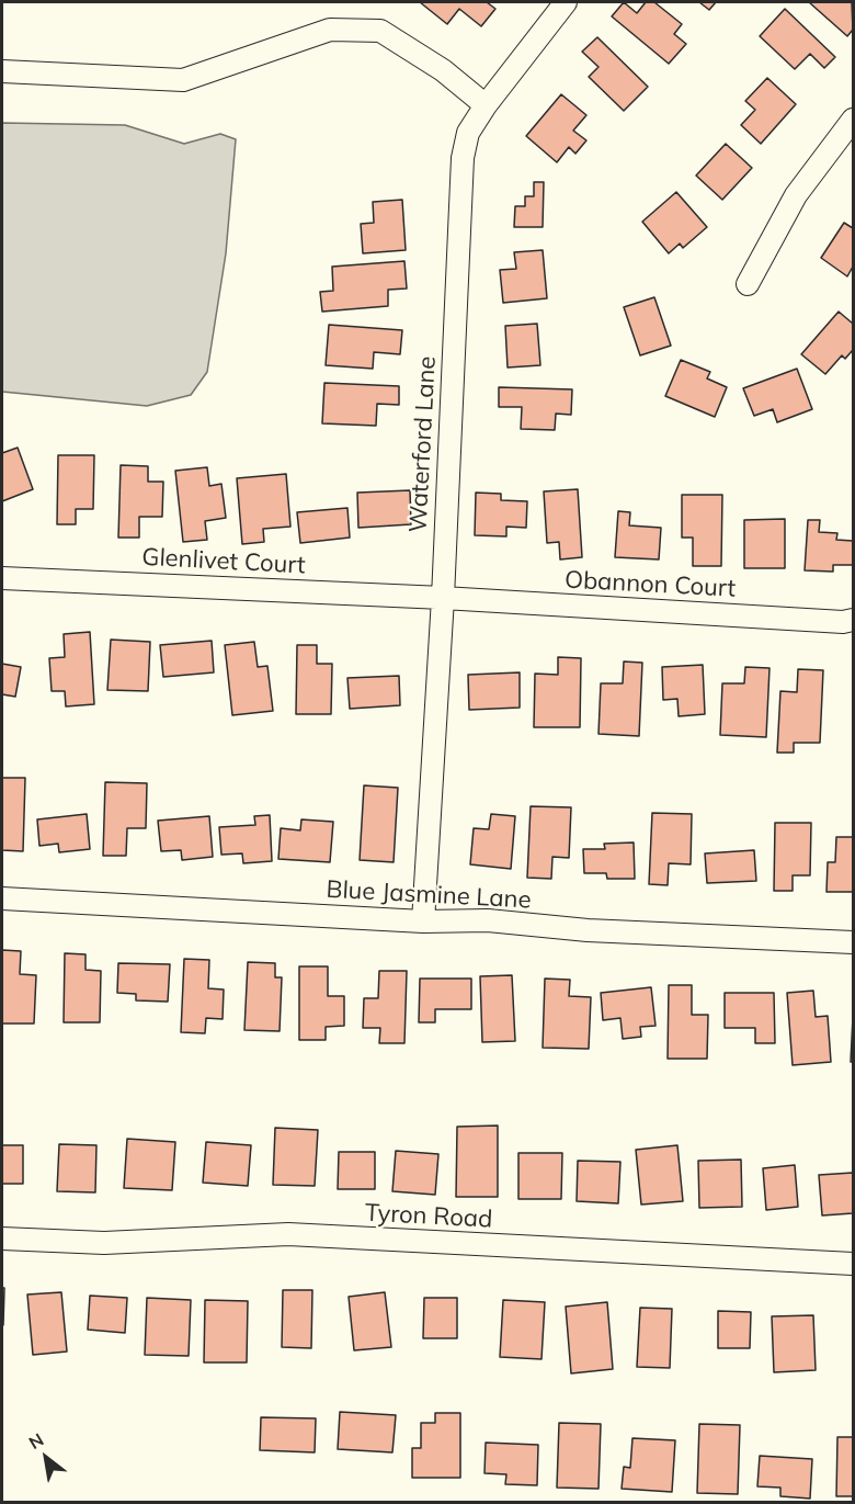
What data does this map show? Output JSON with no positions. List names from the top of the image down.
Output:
{
  "streets": {
    "street": [
      "Waterford Lane",
      "Glenlivet Court",
      "Obannon Court",
      "Blue Jasmine Lane",
      "Tyron Road"
    ]
  },
  "crossings": [
    ["Waterford Lane", "Glenlivet Court"],
    ["Waterford Lane", "Obannon Court"],
    ["Waterford Lane", "Blue Jasmine Lane"],
    ["Glenlivet Court", "Obannon Court"]
  ],
  "north": "top left"
}
